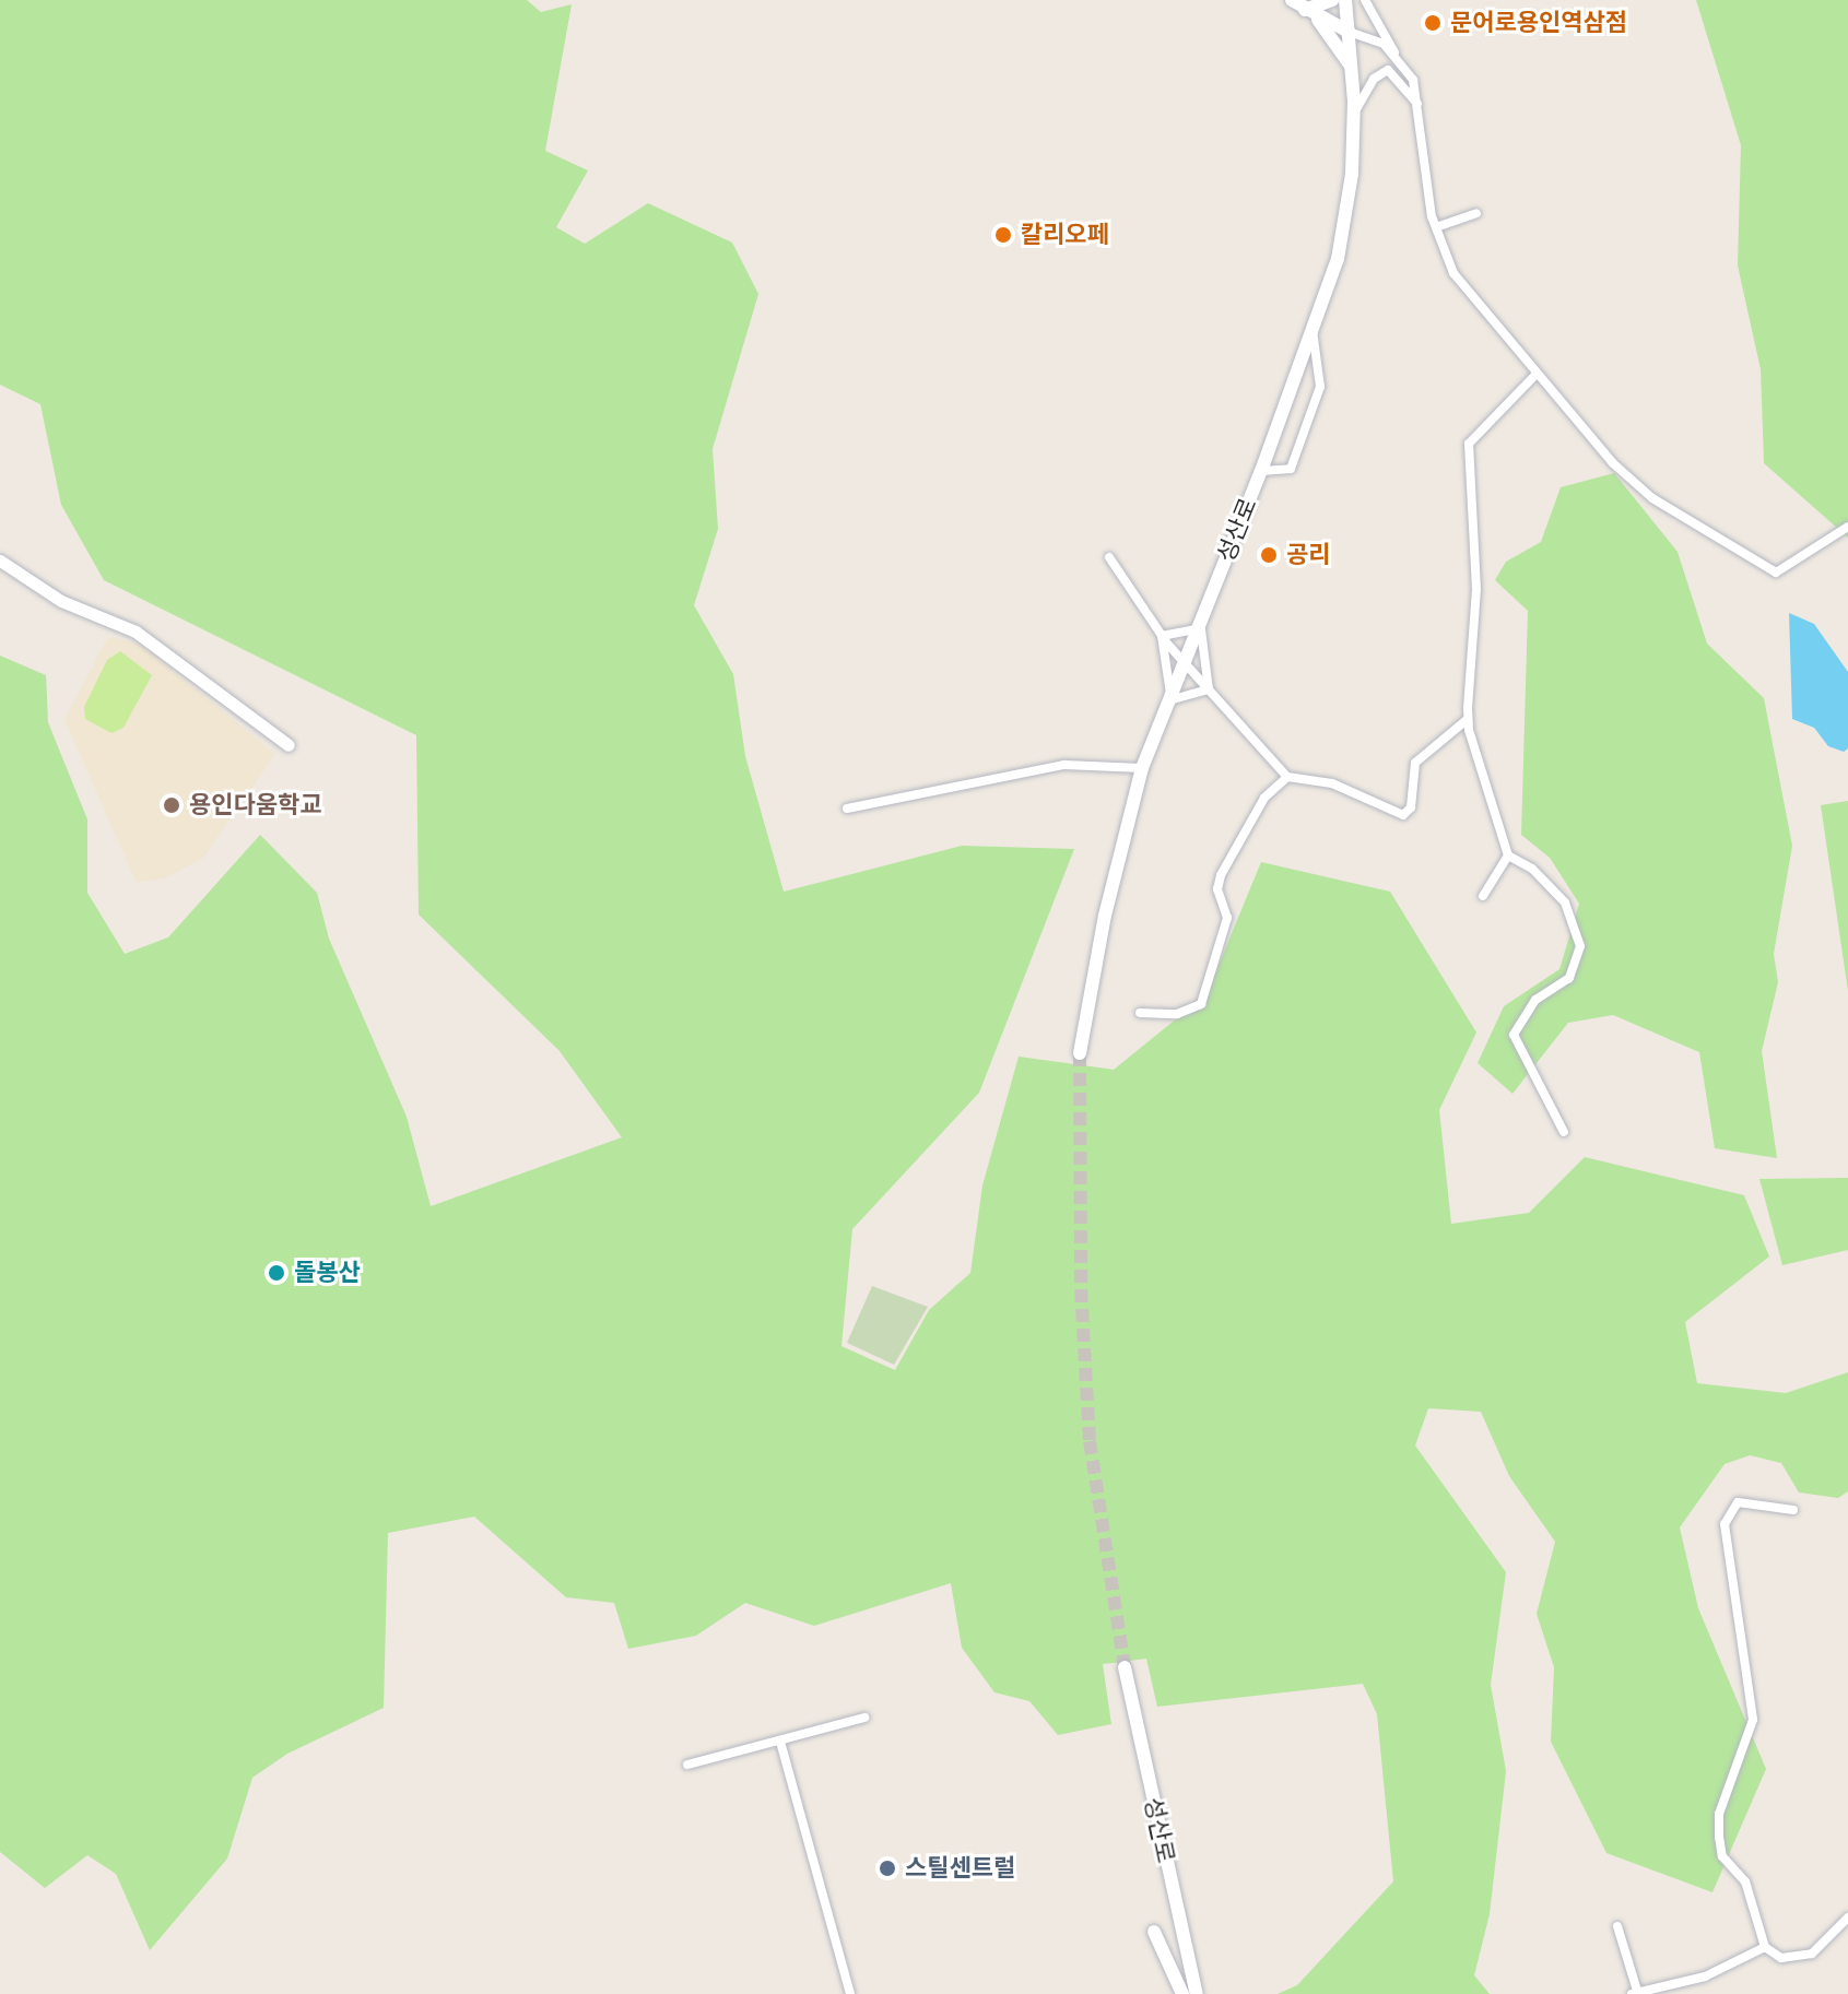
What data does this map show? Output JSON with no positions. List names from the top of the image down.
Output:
{
  "streets": {
    "main road": ["성산로"]
  },
  "places": [
    "문어로용인역삼점",
    "칼리오페",
    "공리",
    "용인다움학교",
    "돌봉산",
    "스틸센트럴"
  ]
}
